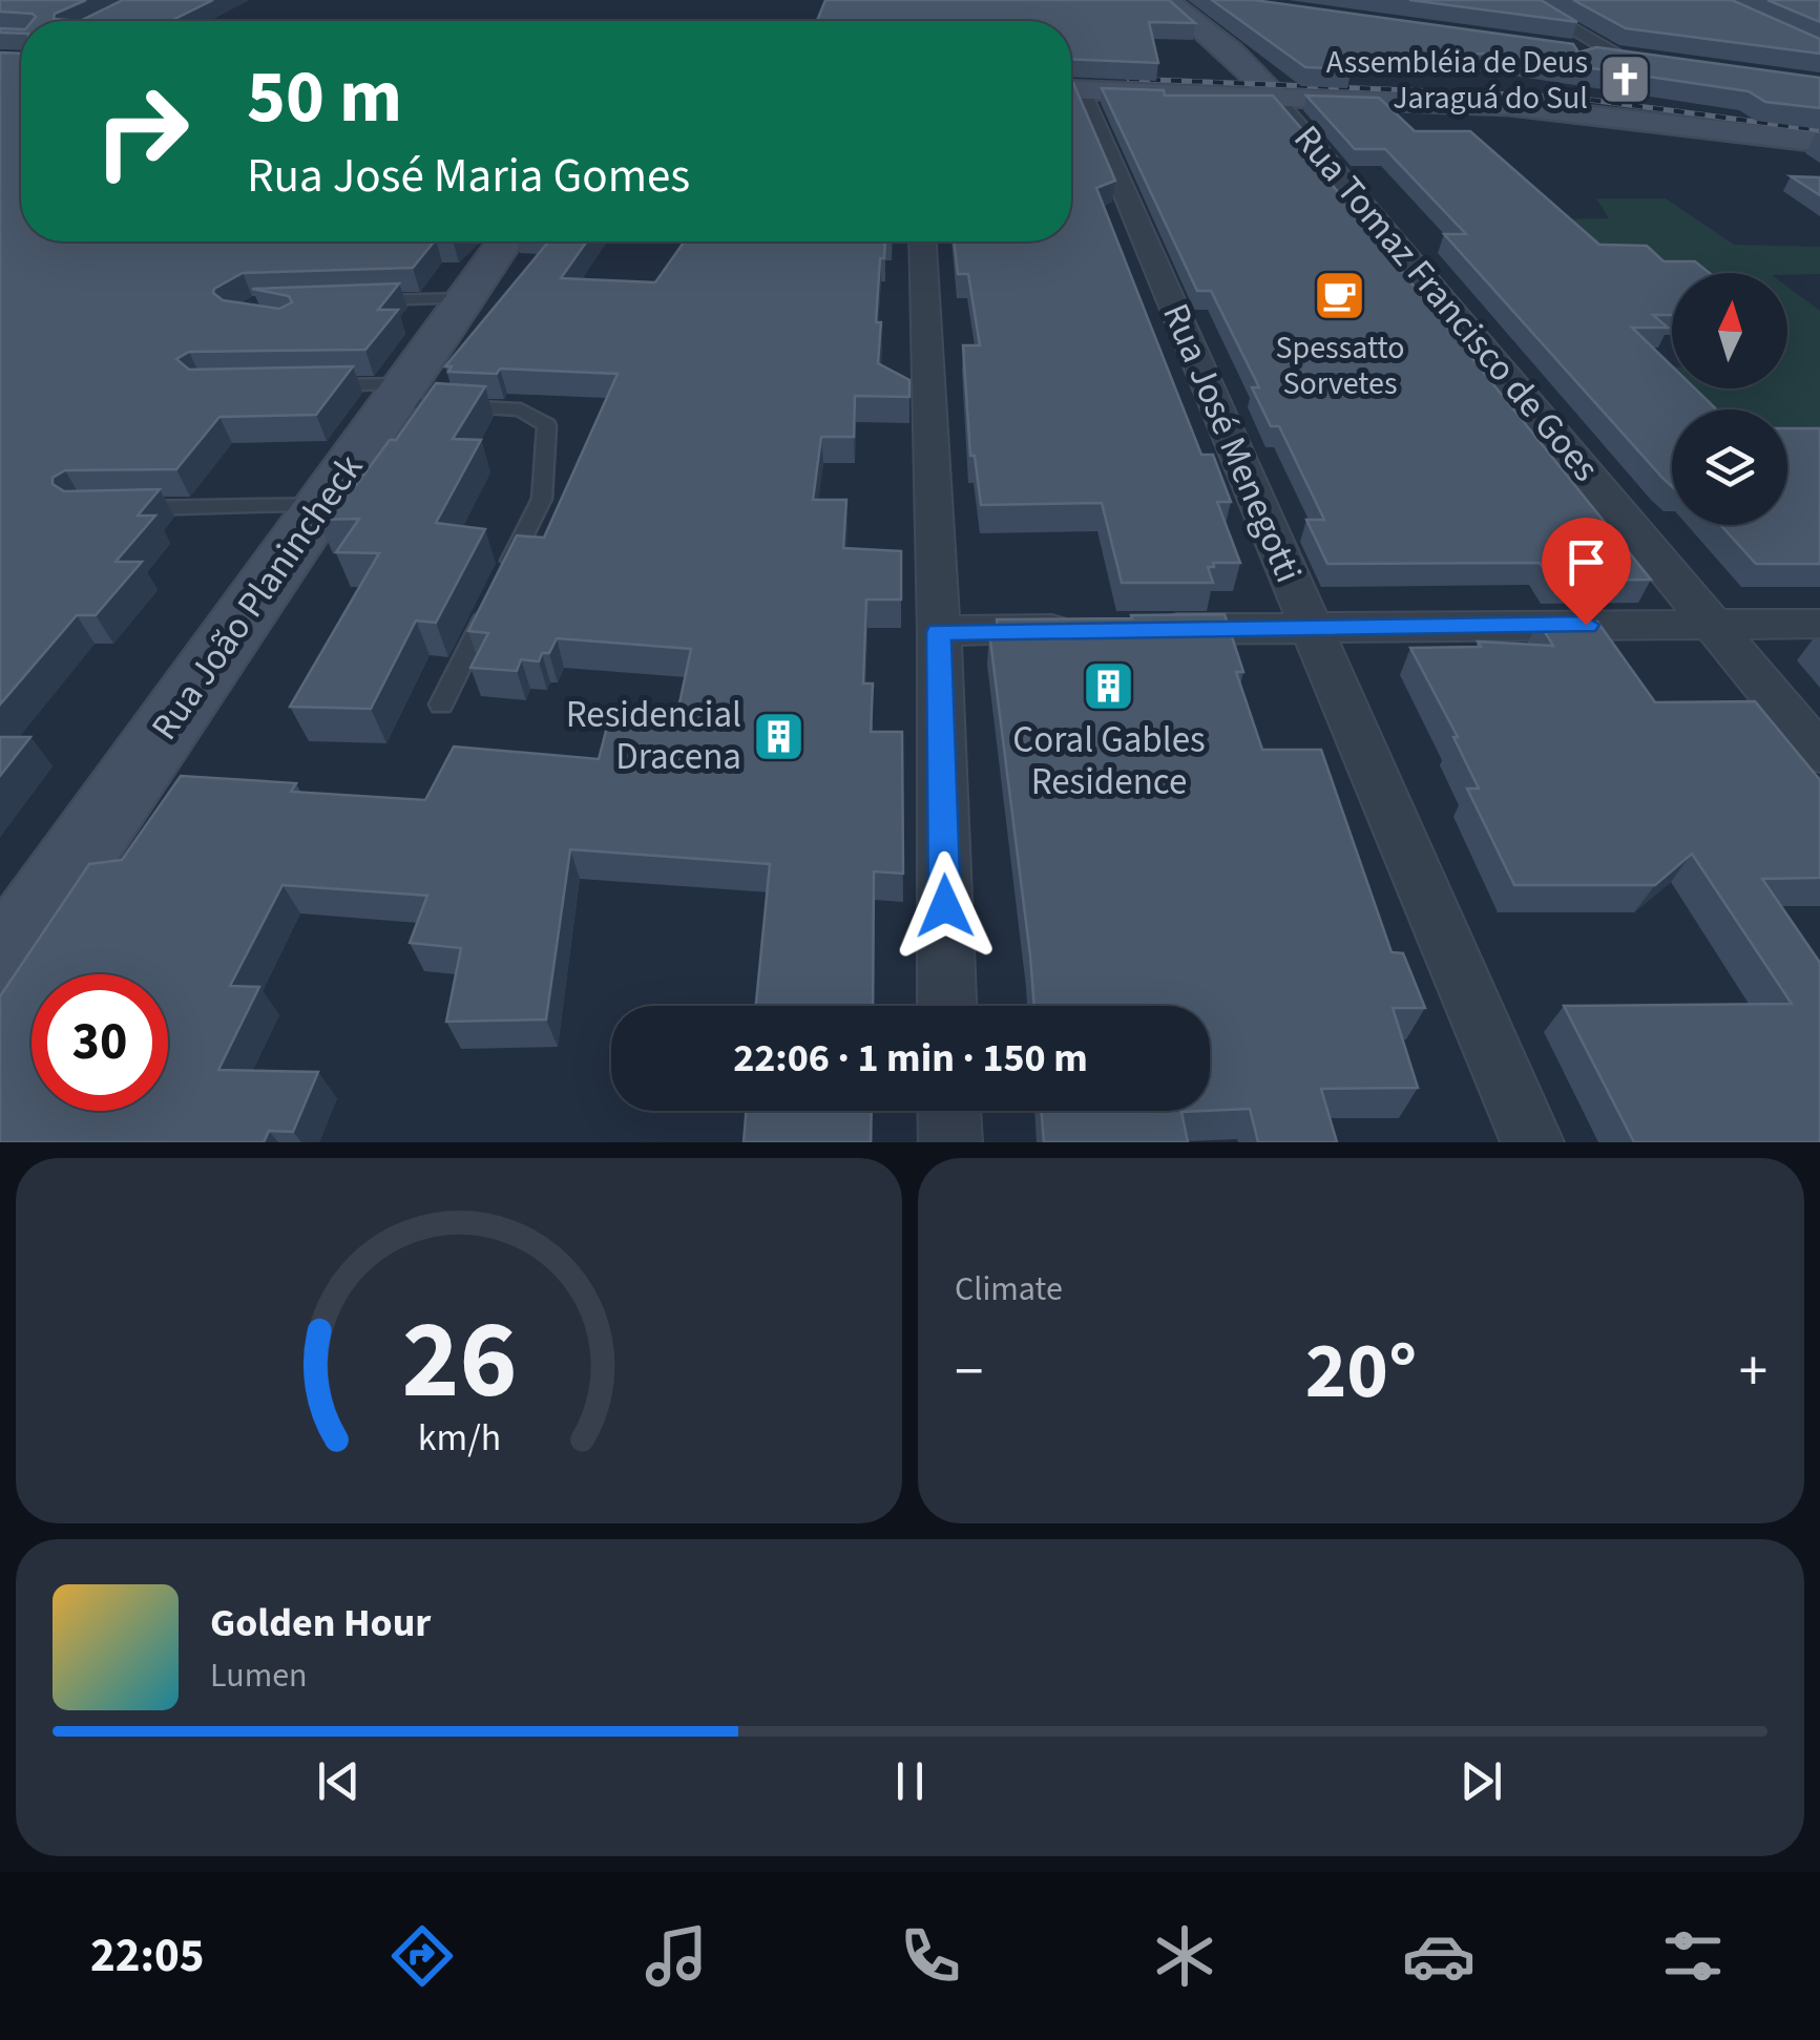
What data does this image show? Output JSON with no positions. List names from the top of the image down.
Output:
{
  "streets": {
    "street": ["Rua Tomaz Francisco de Goes", "Rua José Menegotti", "Rua João Planincheck"]
  },
  "places": {
    "church": ["Assembléia de Deus Jaraguá do Sul"],
    "cafe": ["Spessatto Sorvetes"],
    "building": ["Coral Gables Residence", "Residencial Dracena"]
  },
  "north": "top",
  "page": {
    "turn": ["50 m", "Rua José Maria Gomes"],
    "limit": "30",
    "trip": "22:06 · 1 min · 150 m",
    "tile": "Climate",
    "heat": ["−", "20°", "+"],
    "song": ["Golden Hour", "Lumen"],
    "tabs": "22:05",
    "gauge": ["26", "km/h"]
  }
}
